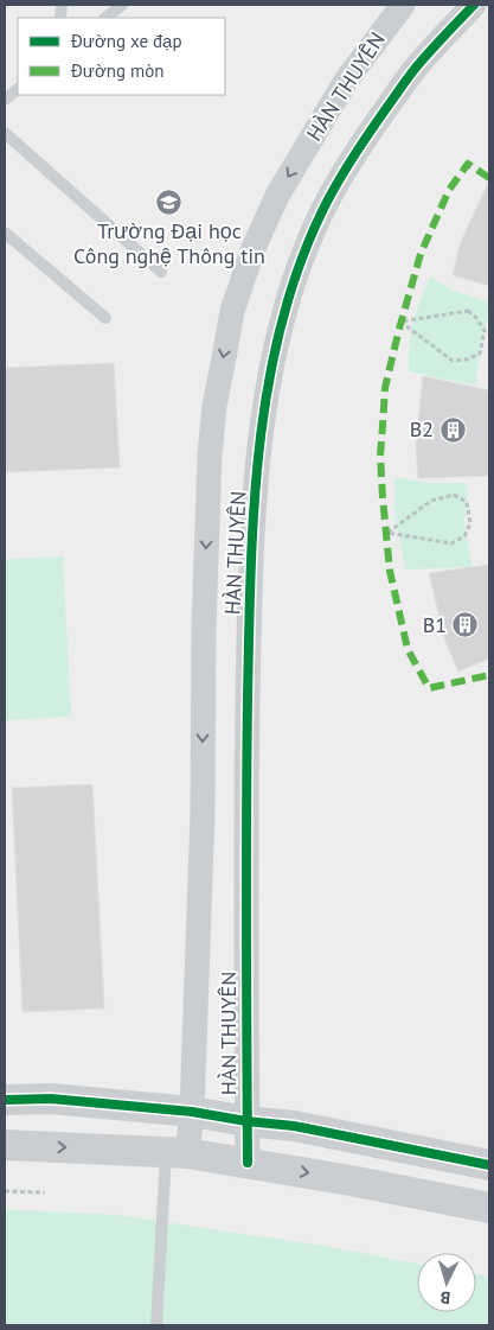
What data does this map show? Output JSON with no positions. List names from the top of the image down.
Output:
{
  "streets": {
    "street": ["HÀN THUYÊN"]
  },
  "places": {
    "school or university": ["Trường Đại học Công nghệ Thông tin"],
    "building": ["B2", "B1"]
  },
  "legend": ["Đường xe đạp", "Đường mòn"],
  "north": "bottom"
}
